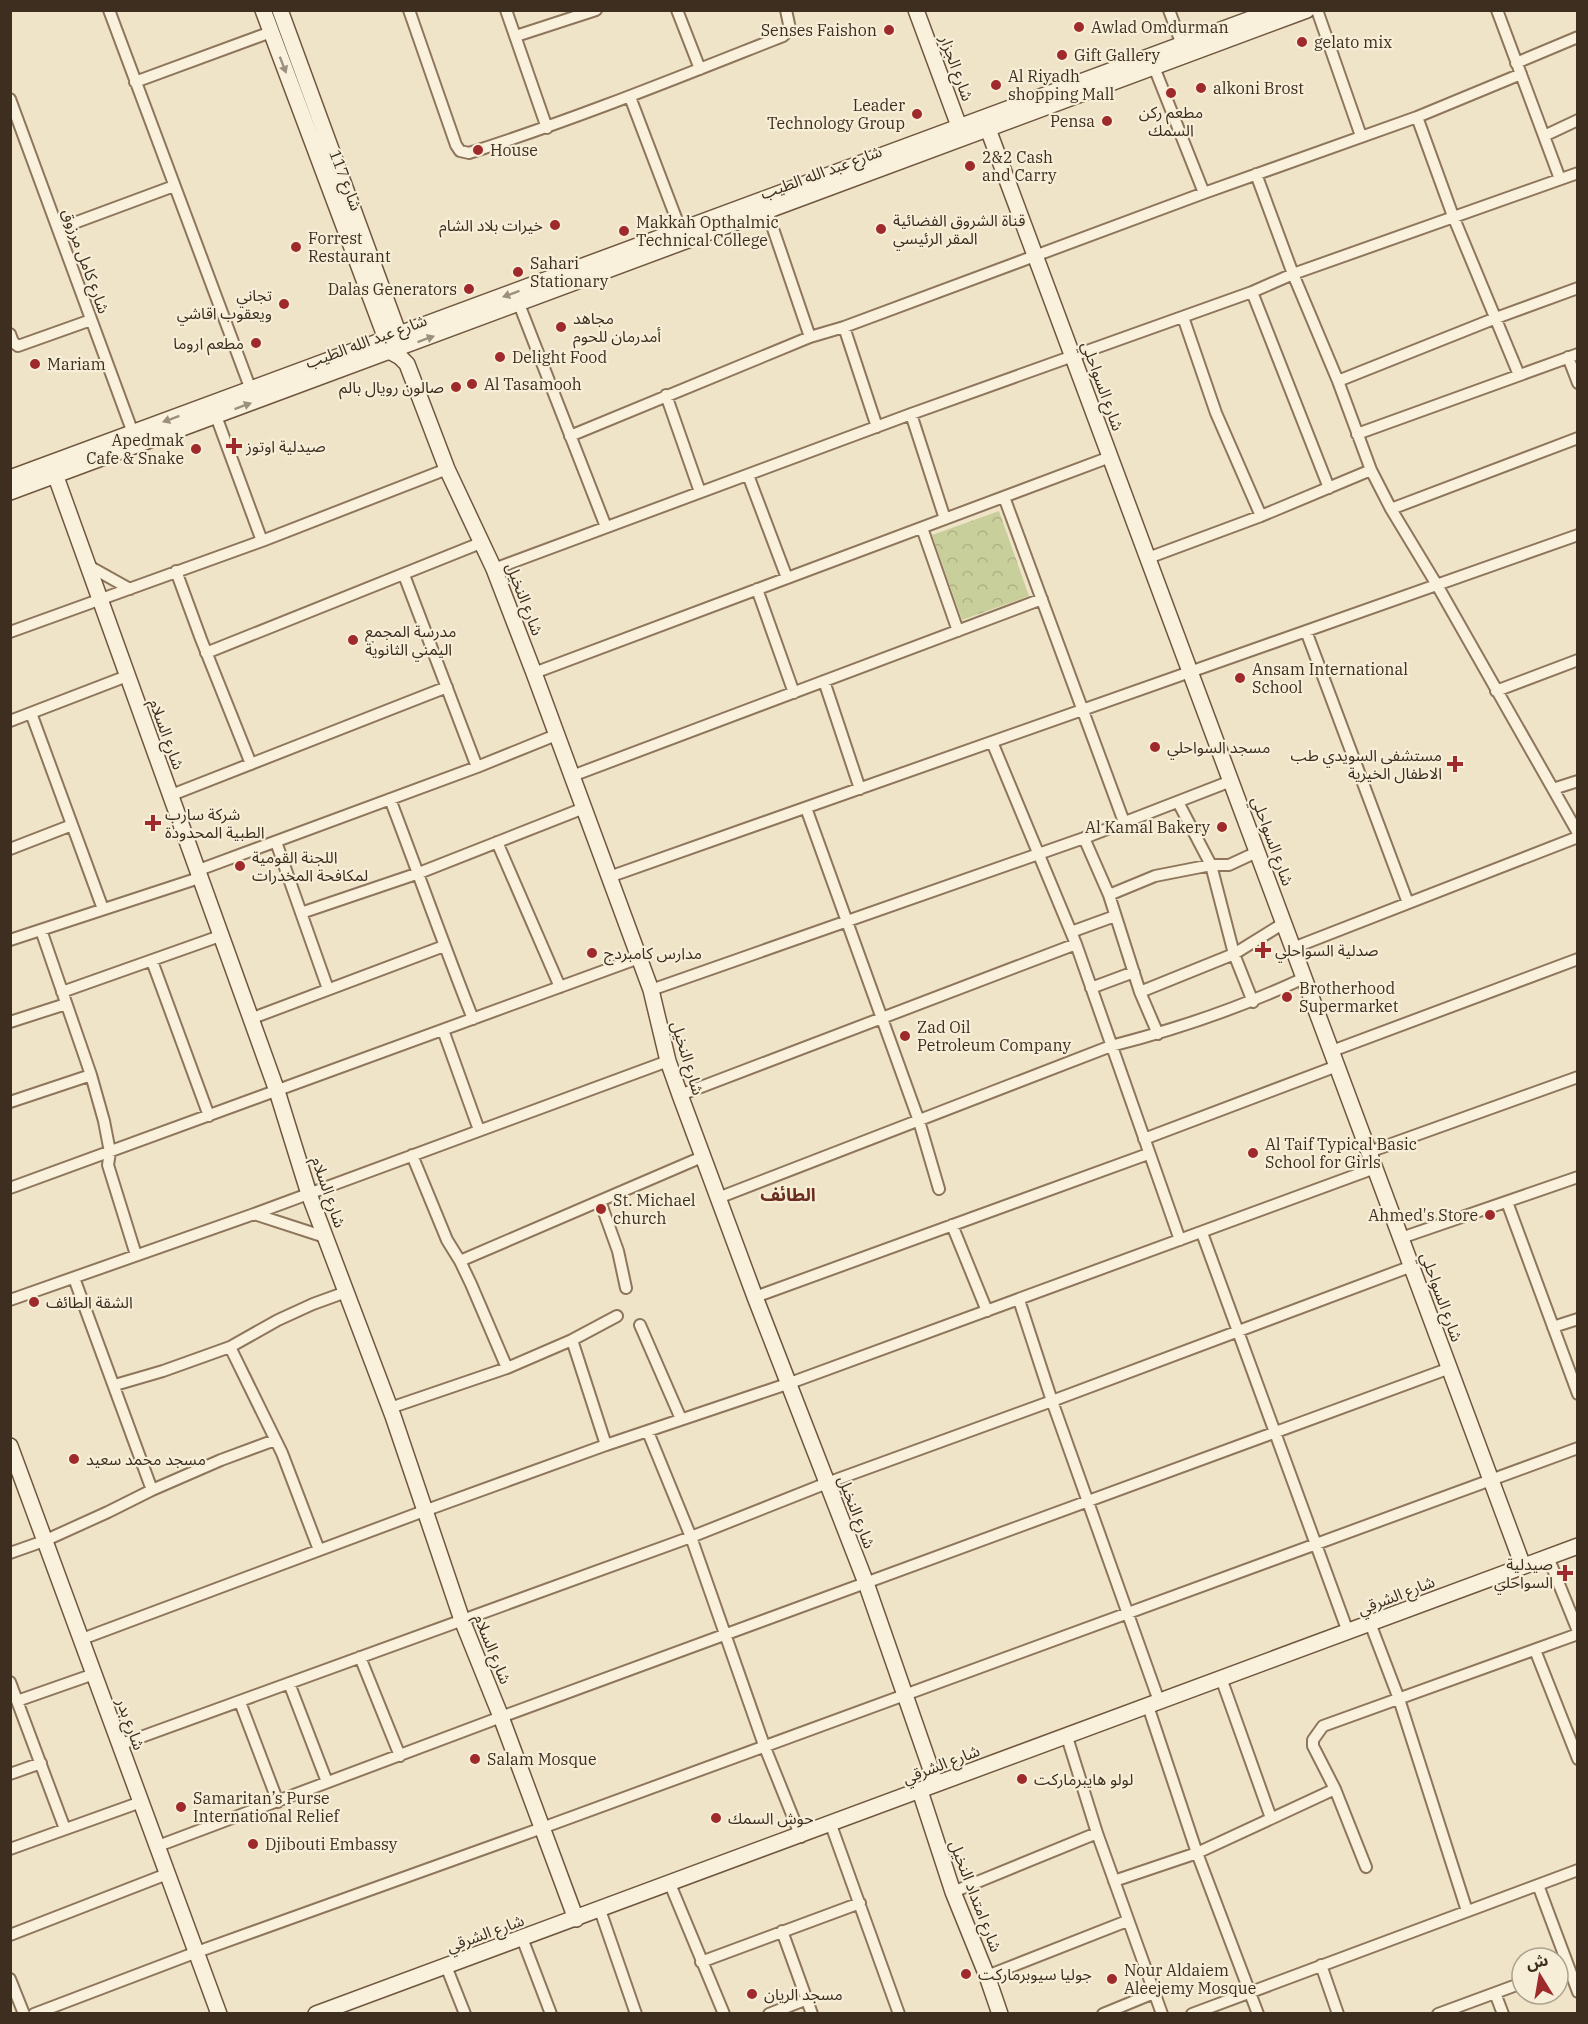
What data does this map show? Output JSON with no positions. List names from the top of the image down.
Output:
{
  "streets": {
    "street": [
      "شارع الجزار",
      "شارع عبد الله الطيب",
      "شارع 117",
      "شارع كامل مرزوق",
      "شارع السواحلي",
      "شارع النخيل",
      "شارع السلام",
      "شارع الشرقي",
      "شارع بدر",
      "شارع امتداد النخيل"
    ]
  },
  "crossings": [
    ["شارع الجزار", "شارع عبد الله الطيب"],
    ["شارع عبد الله الطيب", "شارع 117"],
    ["شارع عبد الله الطيب", "شارع كامل مرزوق"],
    ["شارع عبد الله الطيب", "شارع السواحلي"],
    ["شارع عبد الله الطيب", "شارع النخيل"],
    ["شارع عبد الله الطيب", "شارع السلام"],
    ["شارع 117", "شارع النخيل"],
    ["شارع السواحلي", "شارع الشرقي"],
    ["شارع النخيل", "شارع الشرقي"],
    ["شارع السلام", "شارع الشرقي"],
    ["شارع الشرقي", "شارع امتداد النخيل"]
  ],
  "districts": ["الطائف"],
  "places": {
    "other": [
      "Awlad Omdurman",
      "Senses Faishon",
      "gelato mix",
      "Gift Gallery",
      "Al Riyadh shopping Mall",
      "alkoni Brost",
      "مطعم ركن السمك",
      "Leader Technology Group",
      "Pensa",
      "House",
      "2&2 Cash and Carry",
      "خيرات بلاد الشام",
      "قناة الشروق الفضائية المقر الرئيسي",
      "Makkah Opthalmic Technical College",
      "Forrest Restaurant",
      "Sahari Stationary",
      "Dalas Generators",
      "تجاني ويعقوب اقاشي",
      "مجاهد أمدرمان للحوم",
      "مطعم اروما",
      "Delight Food",
      "Mariam",
      "Al Tasamooh",
      "صالون رويال بالم",
      "Apedmak Cafe & Snake",
      "مدرسة المجمع اليمني الثانوية",
      "Ansam International School",
      "مسجد السواحلي",
      "Al Kamal Bakery",
      "اللجنة القومية لمكافحة المخدرات",
      "مدارس كامبردج",
      "Brotherhood Supermarket",
      "Zad Oil Petroleum Company",
      "Al Taif Typical Basic School for Girls",
      "St. Michael church",
      "Ahmed's Store",
      "الشقة الطائف",
      "مسجد محمد سعيد",
      "Salam Mosque",
      "لولو هايبرماركت",
      "Samaritan’s Purse International Relief",
      "حوش السمك",
      "Djibouti Embassy",
      "جوليا سيوبرماركت",
      "Nour Aldaiem Aleejemy Mosque",
      "مسجد الريان"
    ],
    "health": [
      "صيدلية اوتوز",
      "مستشفى السويدي طب الاطفال الخيرية",
      "شركة سارب الطبية المحدودة",
      "صدلية السواحلي",
      "صيدلية السواحلي"
    ]
  },
  "north": "top"
}
